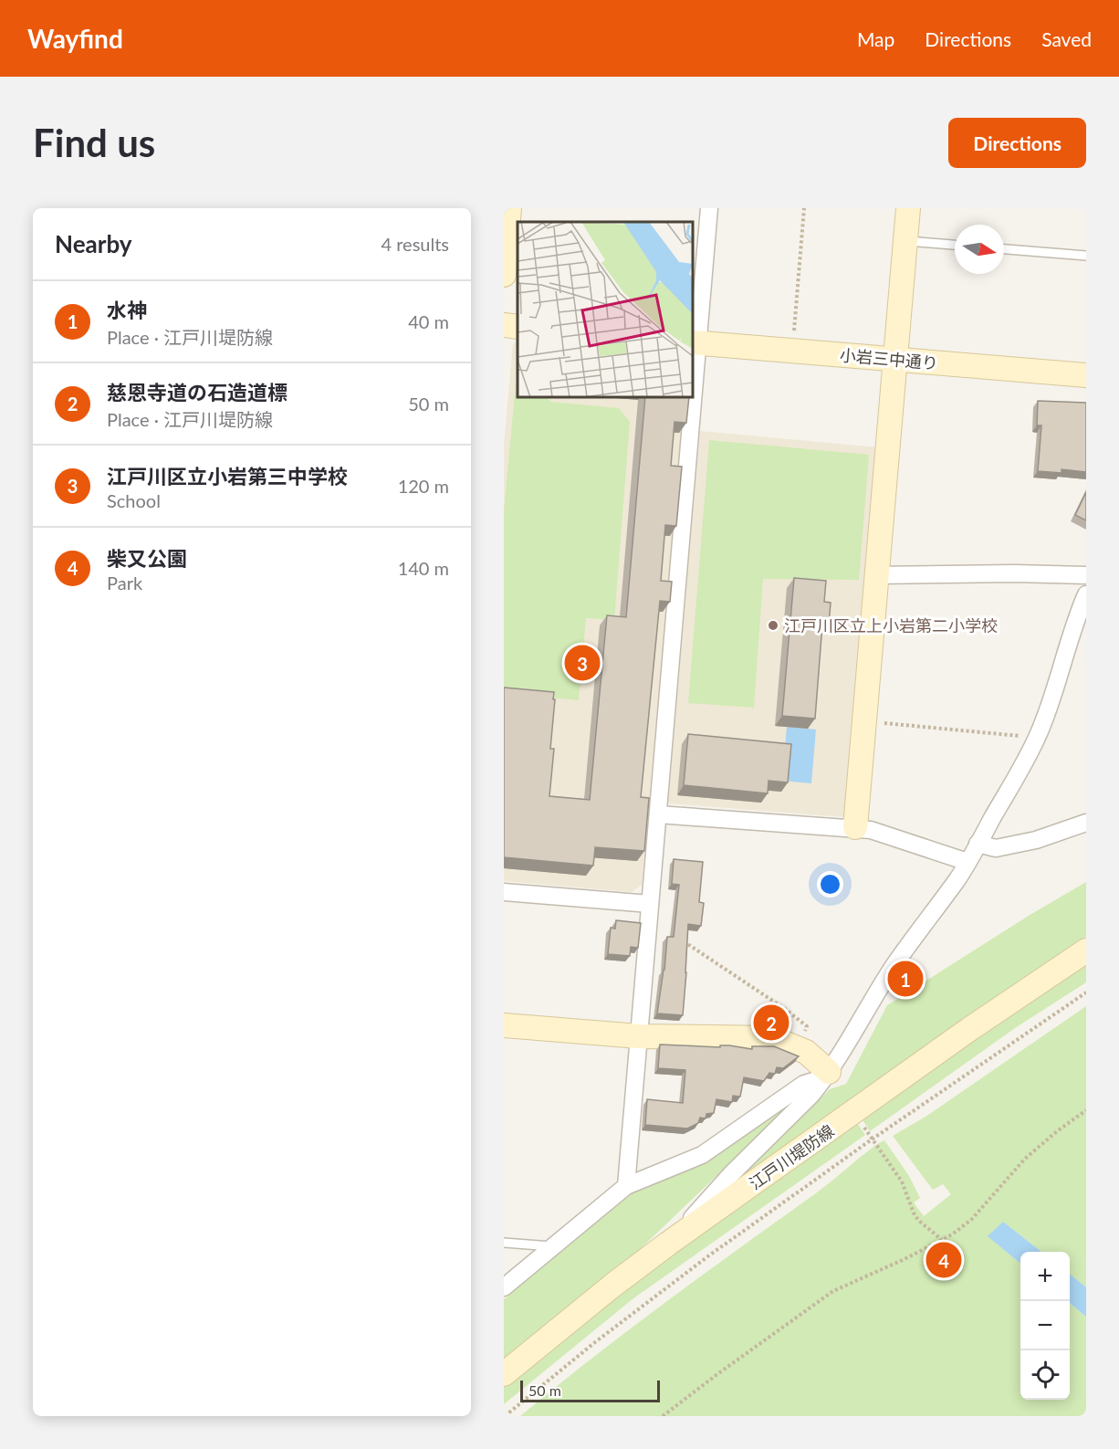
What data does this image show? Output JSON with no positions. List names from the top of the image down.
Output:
{
  "streets": {
    "street": ["小岩三中通り", "江戸川堤防線"]
  },
  "places": ["江戸川区立上小岩第二小学校"],
  "scale_bar": "50 m",
  "north": "right",
  "page": {
    "header": "Wayfind",
    "nav": ["Map", "Directions", "Saved"],
    "buttons": "Directions",
    "title": "Find us",
    "heading": ["Nearby", "4 results"],
    "list": [
      {
        "mark": "1",
        "name": "水神",
        "note": "Place · 江戸川堤防線",
        "value": "40 m"
      },
      {
        "mark": "2",
        "name": "慈恩寺道の石造道標",
        "note": "Place · 江戸川堤防線",
        "value": "50 m"
      },
      {
        "mark": "3",
        "name": "江戸川区立小岩第三中学校",
        "note": "School",
        "value": "120 m"
      },
      {
        "mark": "4",
        "name": "柴又公園",
        "note": "Park",
        "value": "140 m"
      }
    ],
    "pins": [
      "3",
      "1",
      "2",
      "4"
    ],
    "map_buttons": ["+", "−"],
    "scale": "50 m"
  }
}
